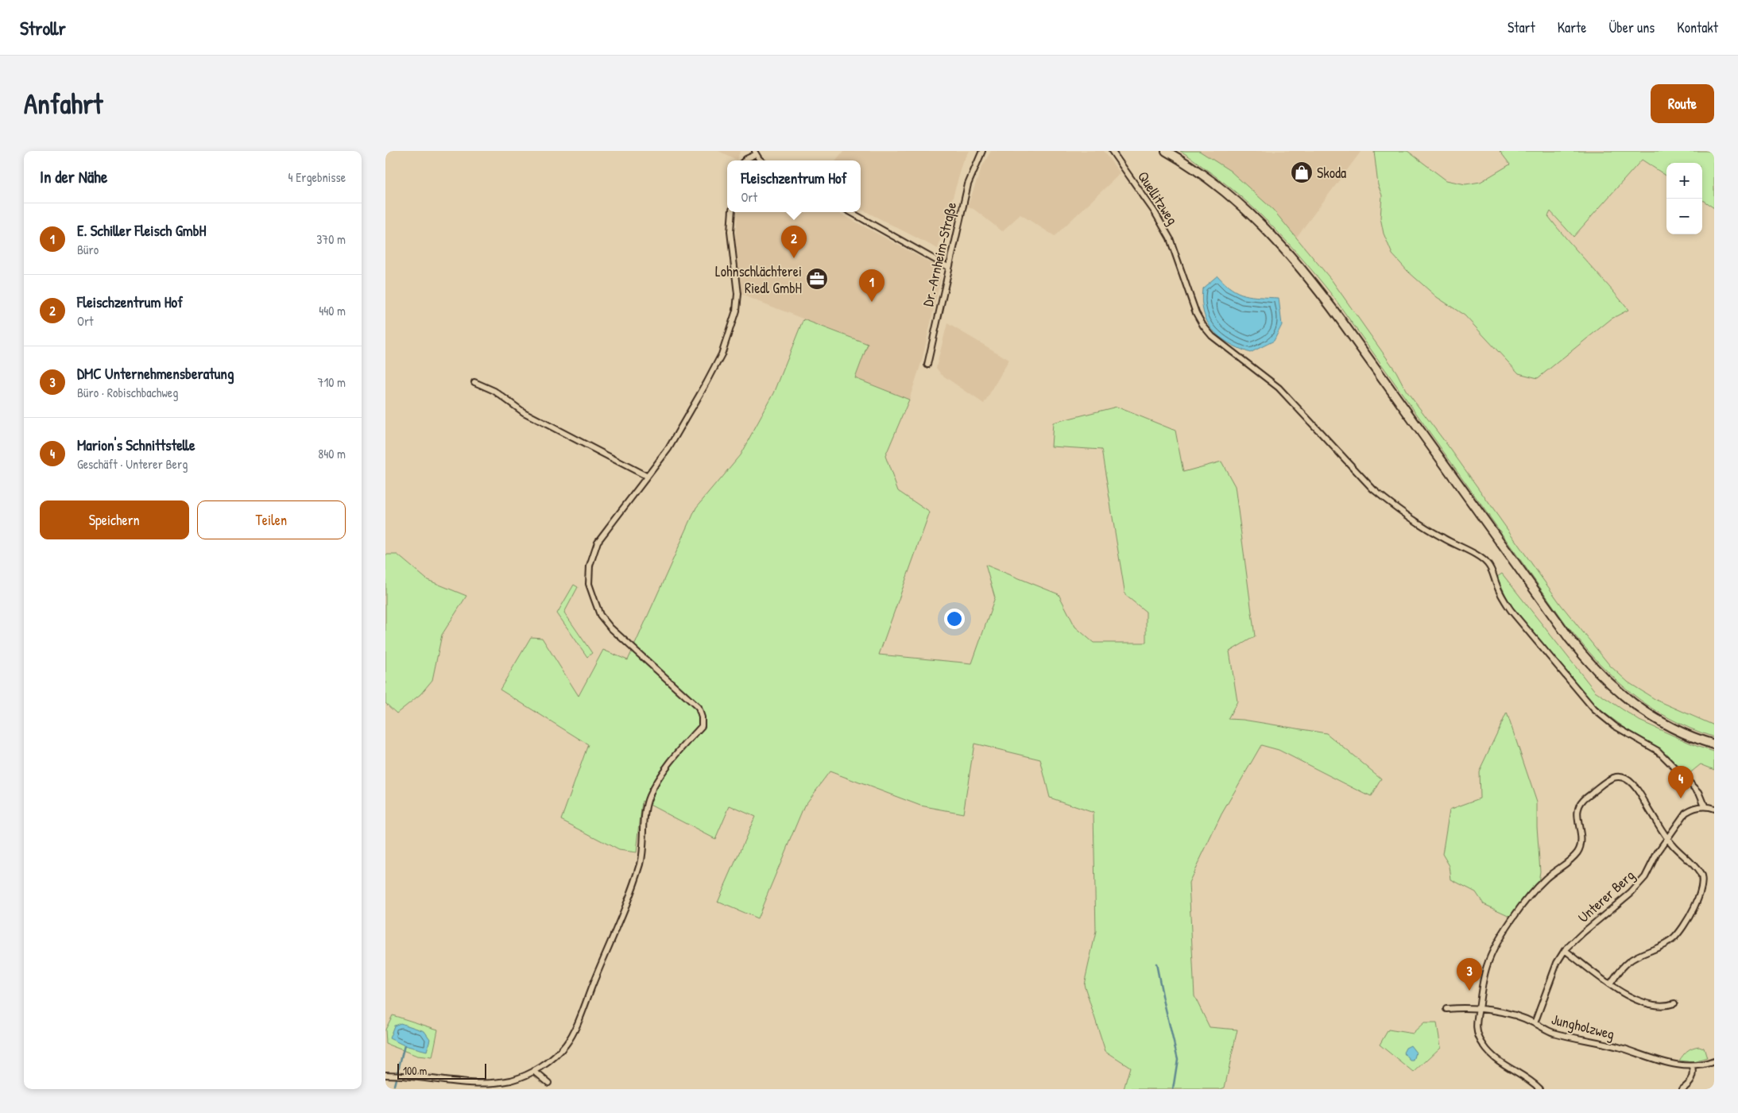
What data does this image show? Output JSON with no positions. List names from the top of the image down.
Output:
{
  "streets": {
    "street": [
      "Quellitzweg",
      "Dr.-Arnheim-Straße",
      "Unterer Berg",
      "Jungholzweg"
    ]
  },
  "crossings": [
    ["Quellitzweg", "Unterer Berg"],
    ["Unterer Berg", "Jungholzweg"]
  ],
  "places": {
    "shop": ["Skoda"],
    "office": ["Lohnschlächterei Riedl GmbH"]
  },
  "scale_bar": "100 m",
  "page": {
    "header": "Strollr",
    "nav": [
      "Start",
      "Karte",
      "Über uns",
      "Kontakt"
    ],
    "buttons": [
      "Route",
      ["Speichern", "Teilen"]
    ],
    "title": "Anfahrt",
    "heading": ["In der Nähe", "4 Ergebnisse"],
    "popup": ["Fleischzentrum Hof", "Ort"],
    "map_buttons": ["+", "−"],
    "list": [
      {
        "mark": "1",
        "name": "E. Schiller Fleisch GmbH",
        "note": "Büro",
        "value": "370 m"
      },
      {
        "mark": "2",
        "name": "Fleischzentrum Hof",
        "note": "Ort",
        "value": "440 m"
      },
      {
        "mark": "3",
        "name": "DMC Unternehmensberatung",
        "note": "Büro · Robischbachweg",
        "value": "710 m"
      },
      {
        "mark": "4",
        "name": "Marion's Schnittstelle",
        "note": "Geschäft · Unterer Berg",
        "value": "840 m"
      }
    ],
    "pins": [
      "2",
      "1",
      "4",
      "3"
    ],
    "scale": "100 m"
  }
}
